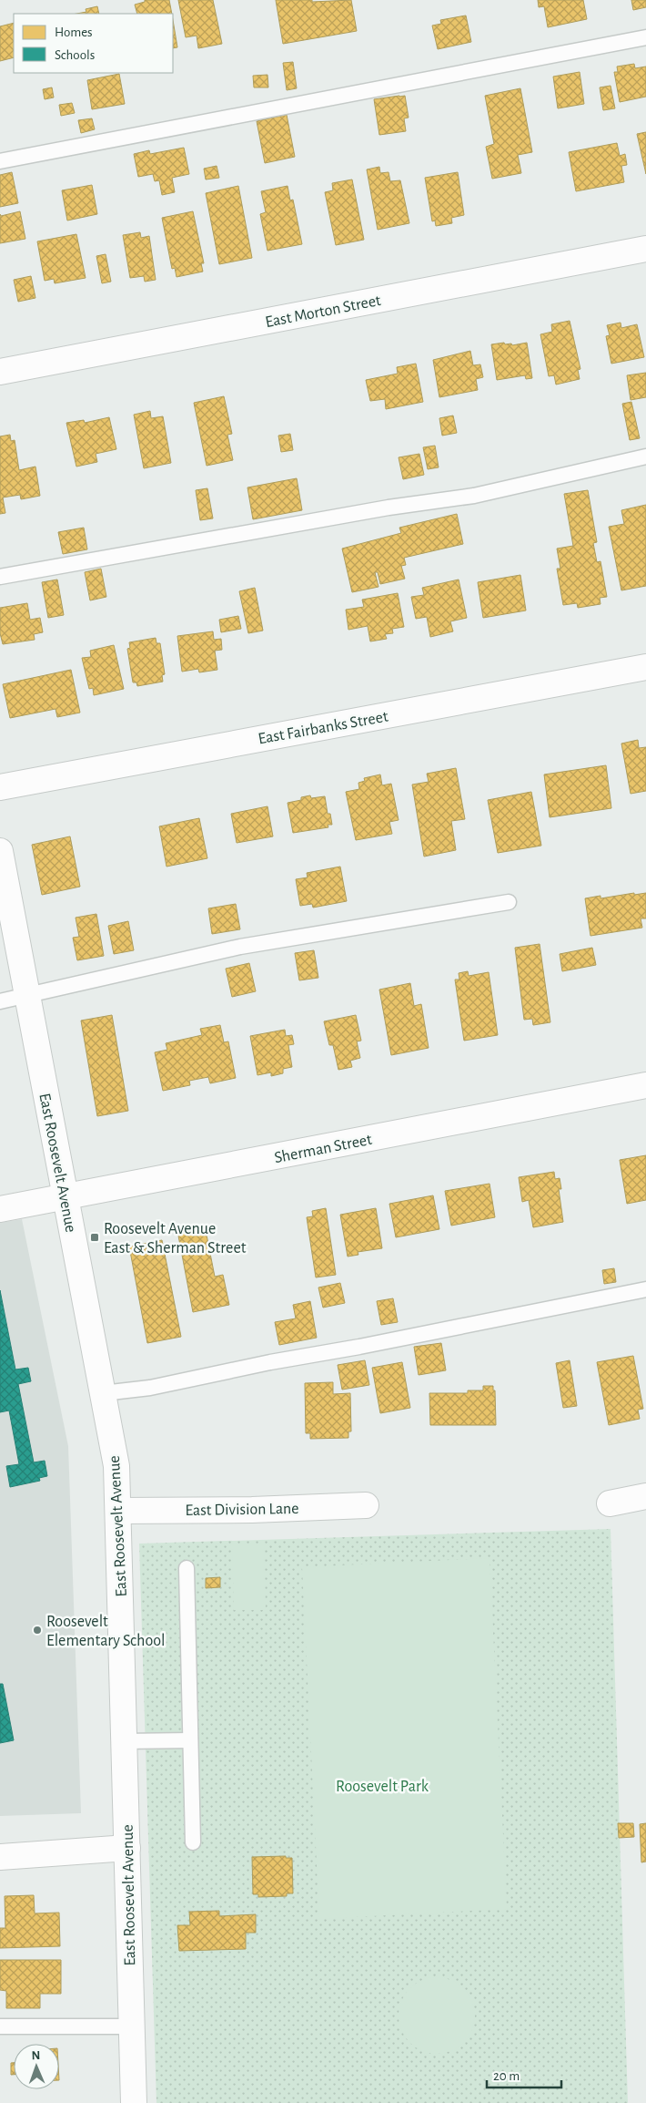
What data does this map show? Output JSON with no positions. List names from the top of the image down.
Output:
{
  "streets": {
    "street": [
      "East Morton Street",
      "East Fairbanks Street",
      "Sherman Street",
      "East Roosevelt Avenue",
      "East Division Lane"
    ]
  },
  "crossings": [
    ["Sherman Street", "East Roosevelt Avenue"],
    ["East Roosevelt Avenue", "East Division Lane"]
  ],
  "parks": ["Roosevelt Park"],
  "places": {
    "transit": ["Roosevelt Avenue East & Sherman Street"],
    "other": ["Roosevelt Elementary School"]
  },
  "legend": ["Homes", "Schools"],
  "scale_bar": "20 m",
  "north": "top"
}
